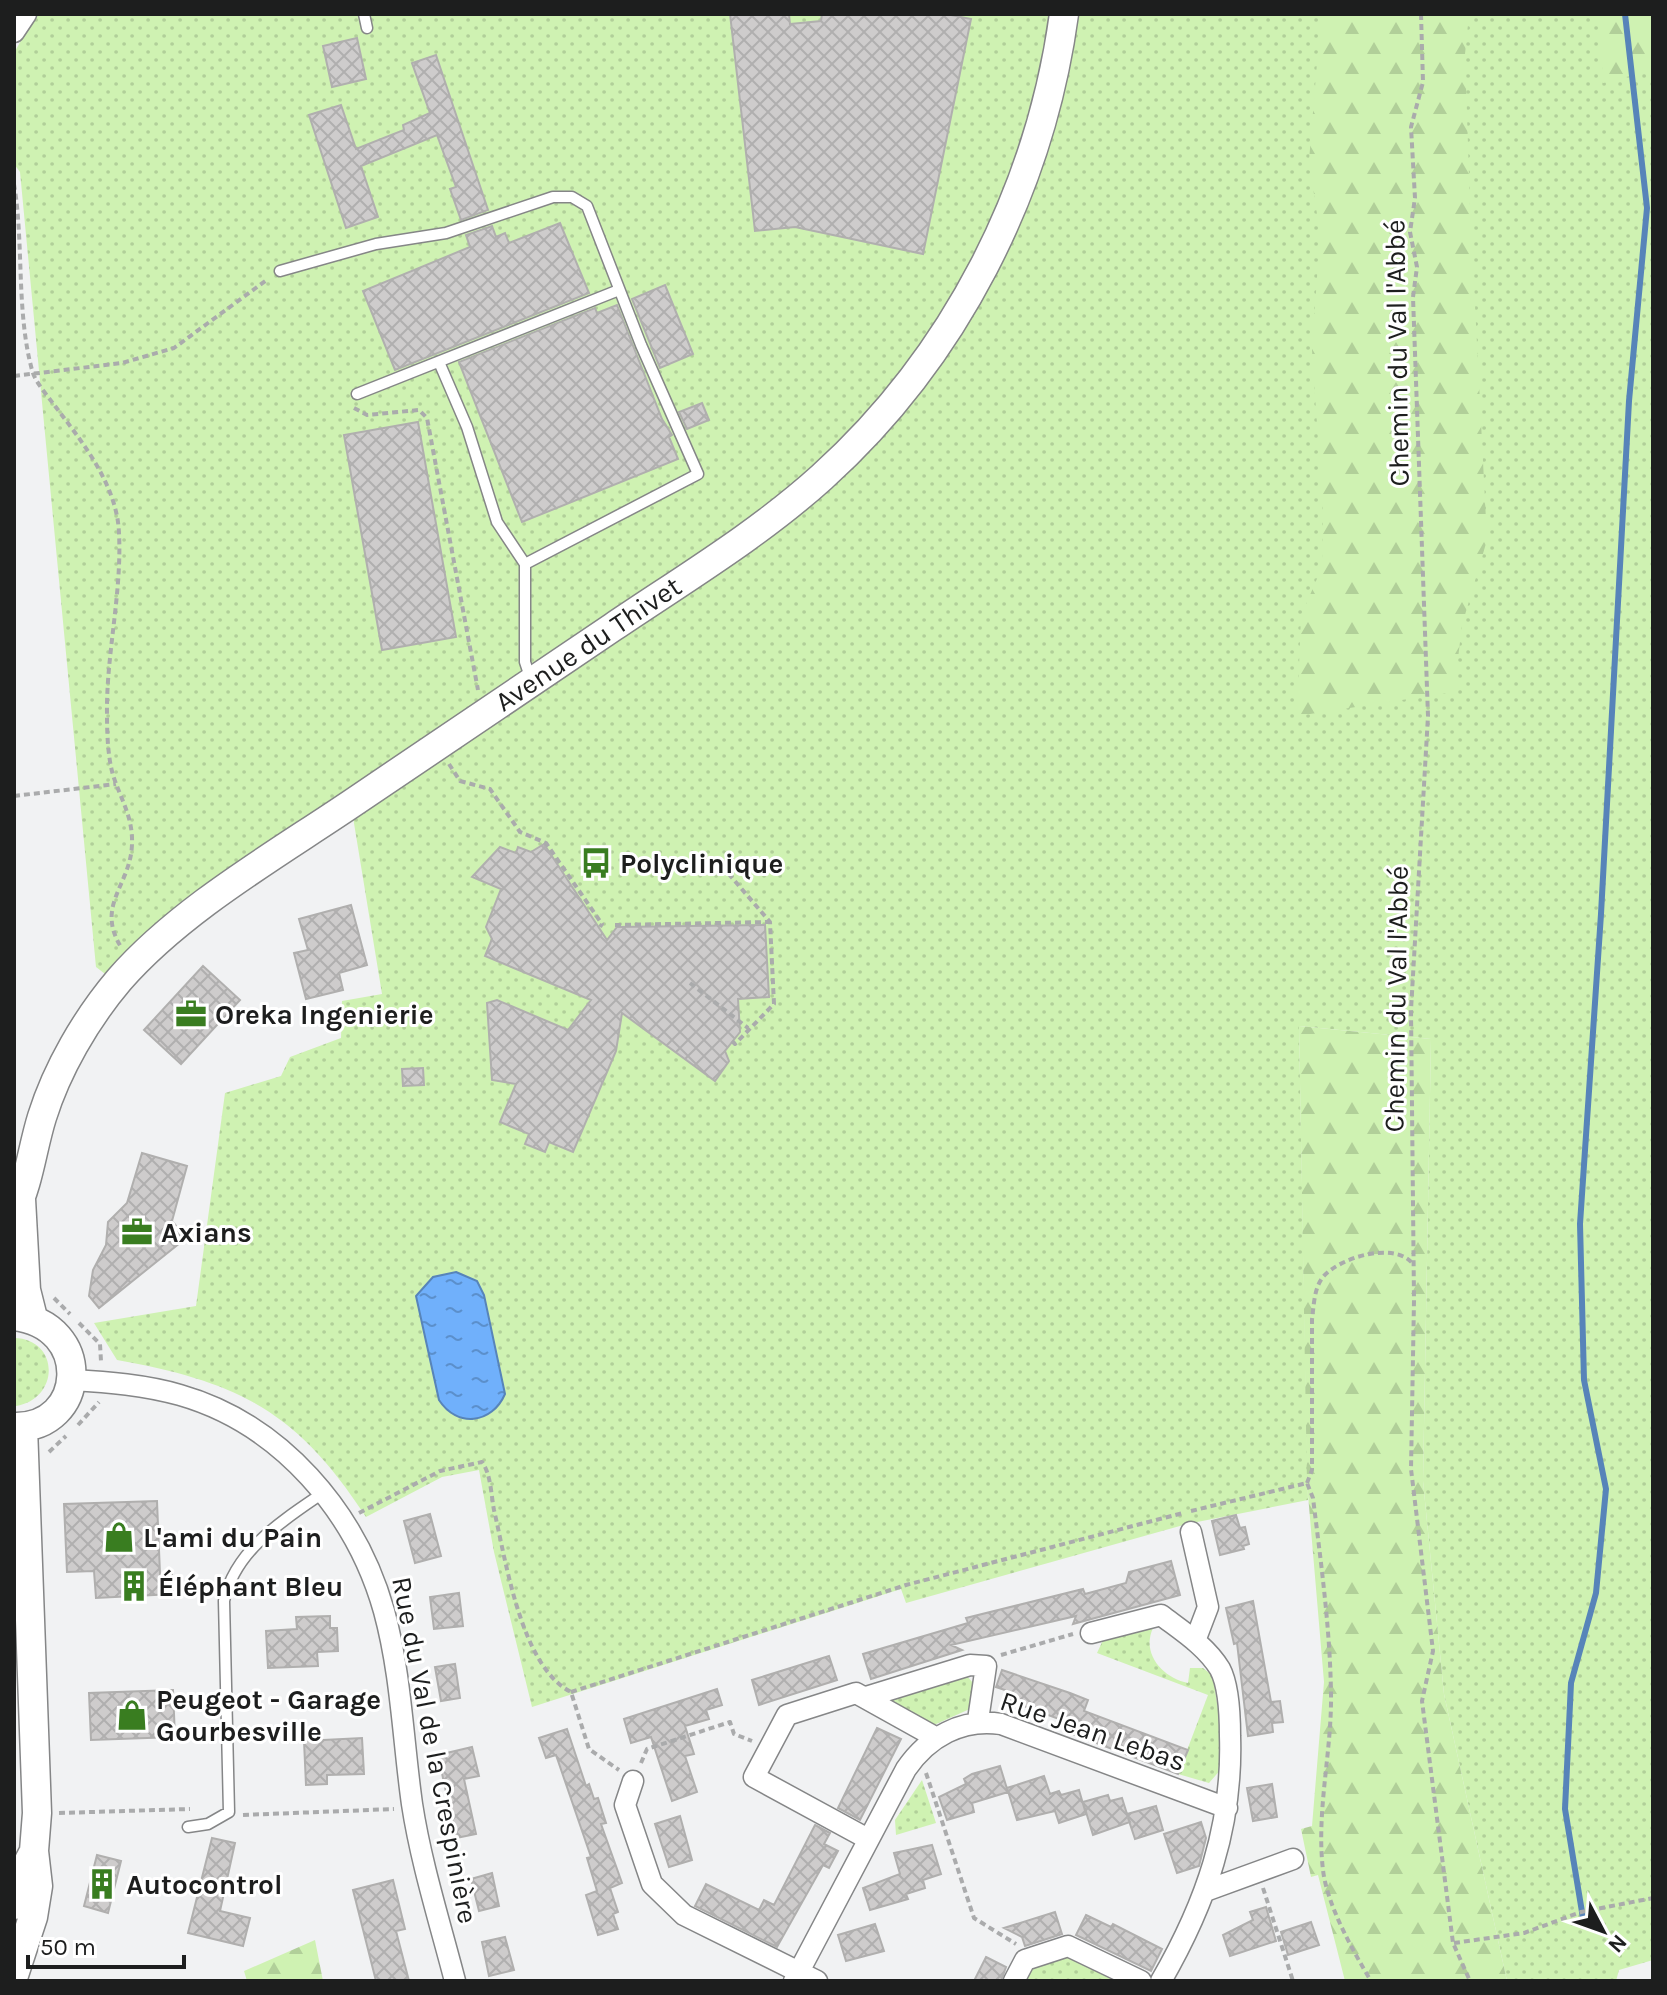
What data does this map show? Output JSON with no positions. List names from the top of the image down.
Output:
{
  "streets": {
    "main road": ["Avenue du Thivet"],
    "street": ["Rue Jean Lebas", "Rue du Val de la Crespinière"],
    "path": ["Chemin du Val l'Abbé"]
  },
  "places": {
    "bus stop": ["Polyclinique"],
    "office": ["Oreka Ingenierie", "Axians"],
    "shop": ["L'ami du Pain", "Peugeot - Garage Gourbesville"],
    "building": ["Éléphant Bleu", "Autocontrol"]
  },
  "scale_bar": "50 m",
  "north": "bottom right"
}
